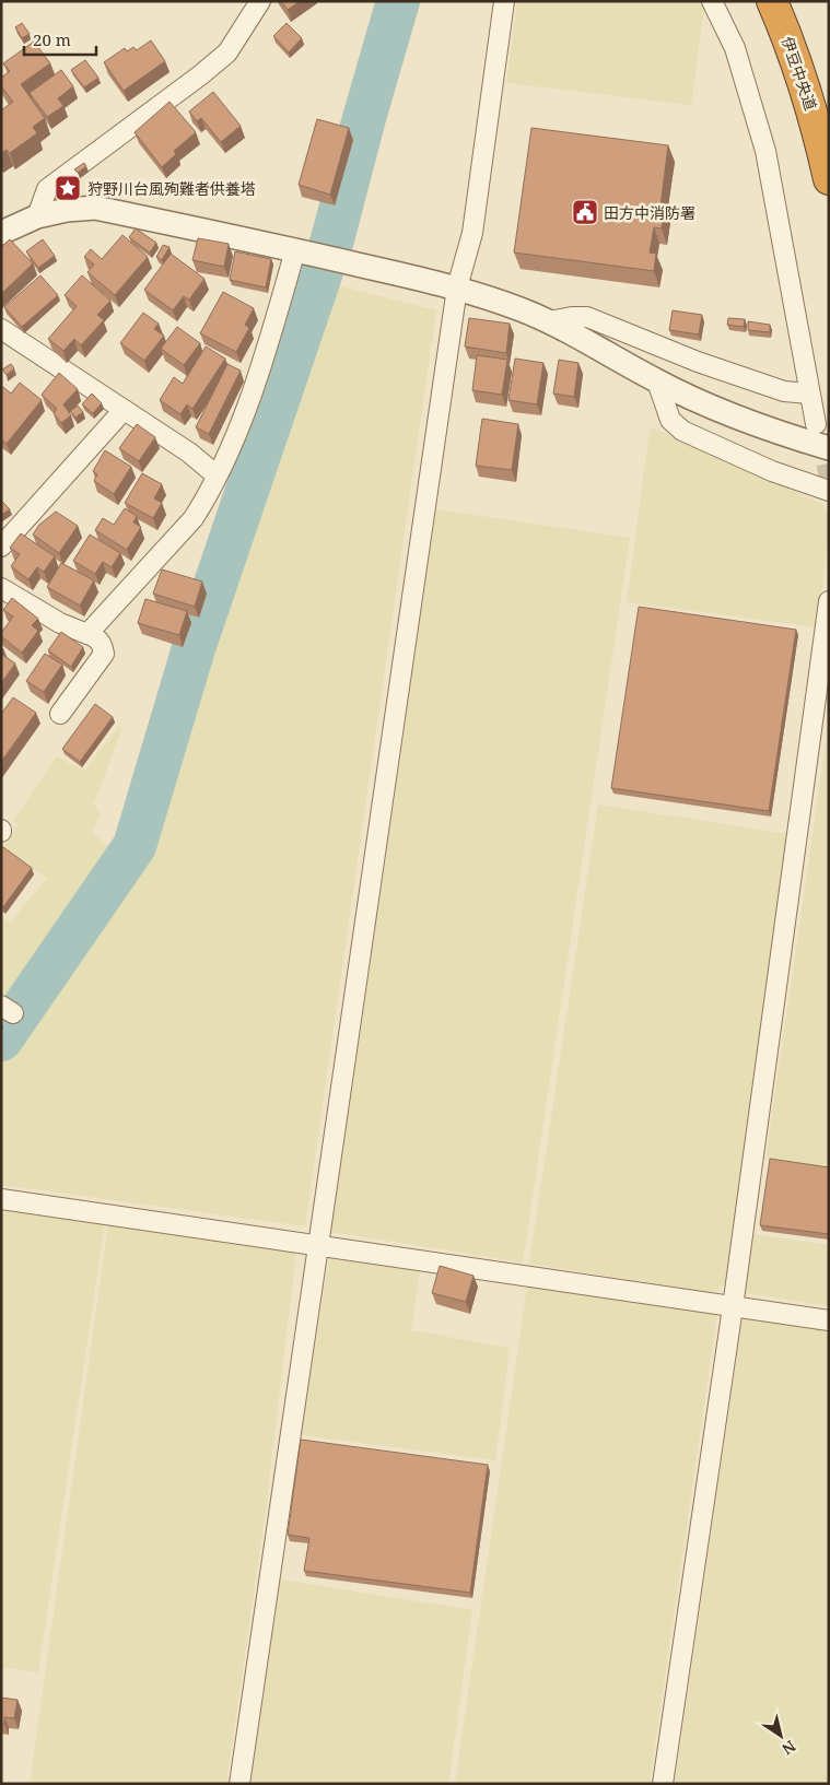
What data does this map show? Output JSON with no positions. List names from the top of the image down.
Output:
{
  "streets": {
    "highway": ["伊豆中央道"]
  },
  "places": {
    "place": ["狩野川台風殉難者供養塔"],
    "public building": ["田方中消防署"]
  },
  "scale_bar": "20 m",
  "north": "bottom right"
}
